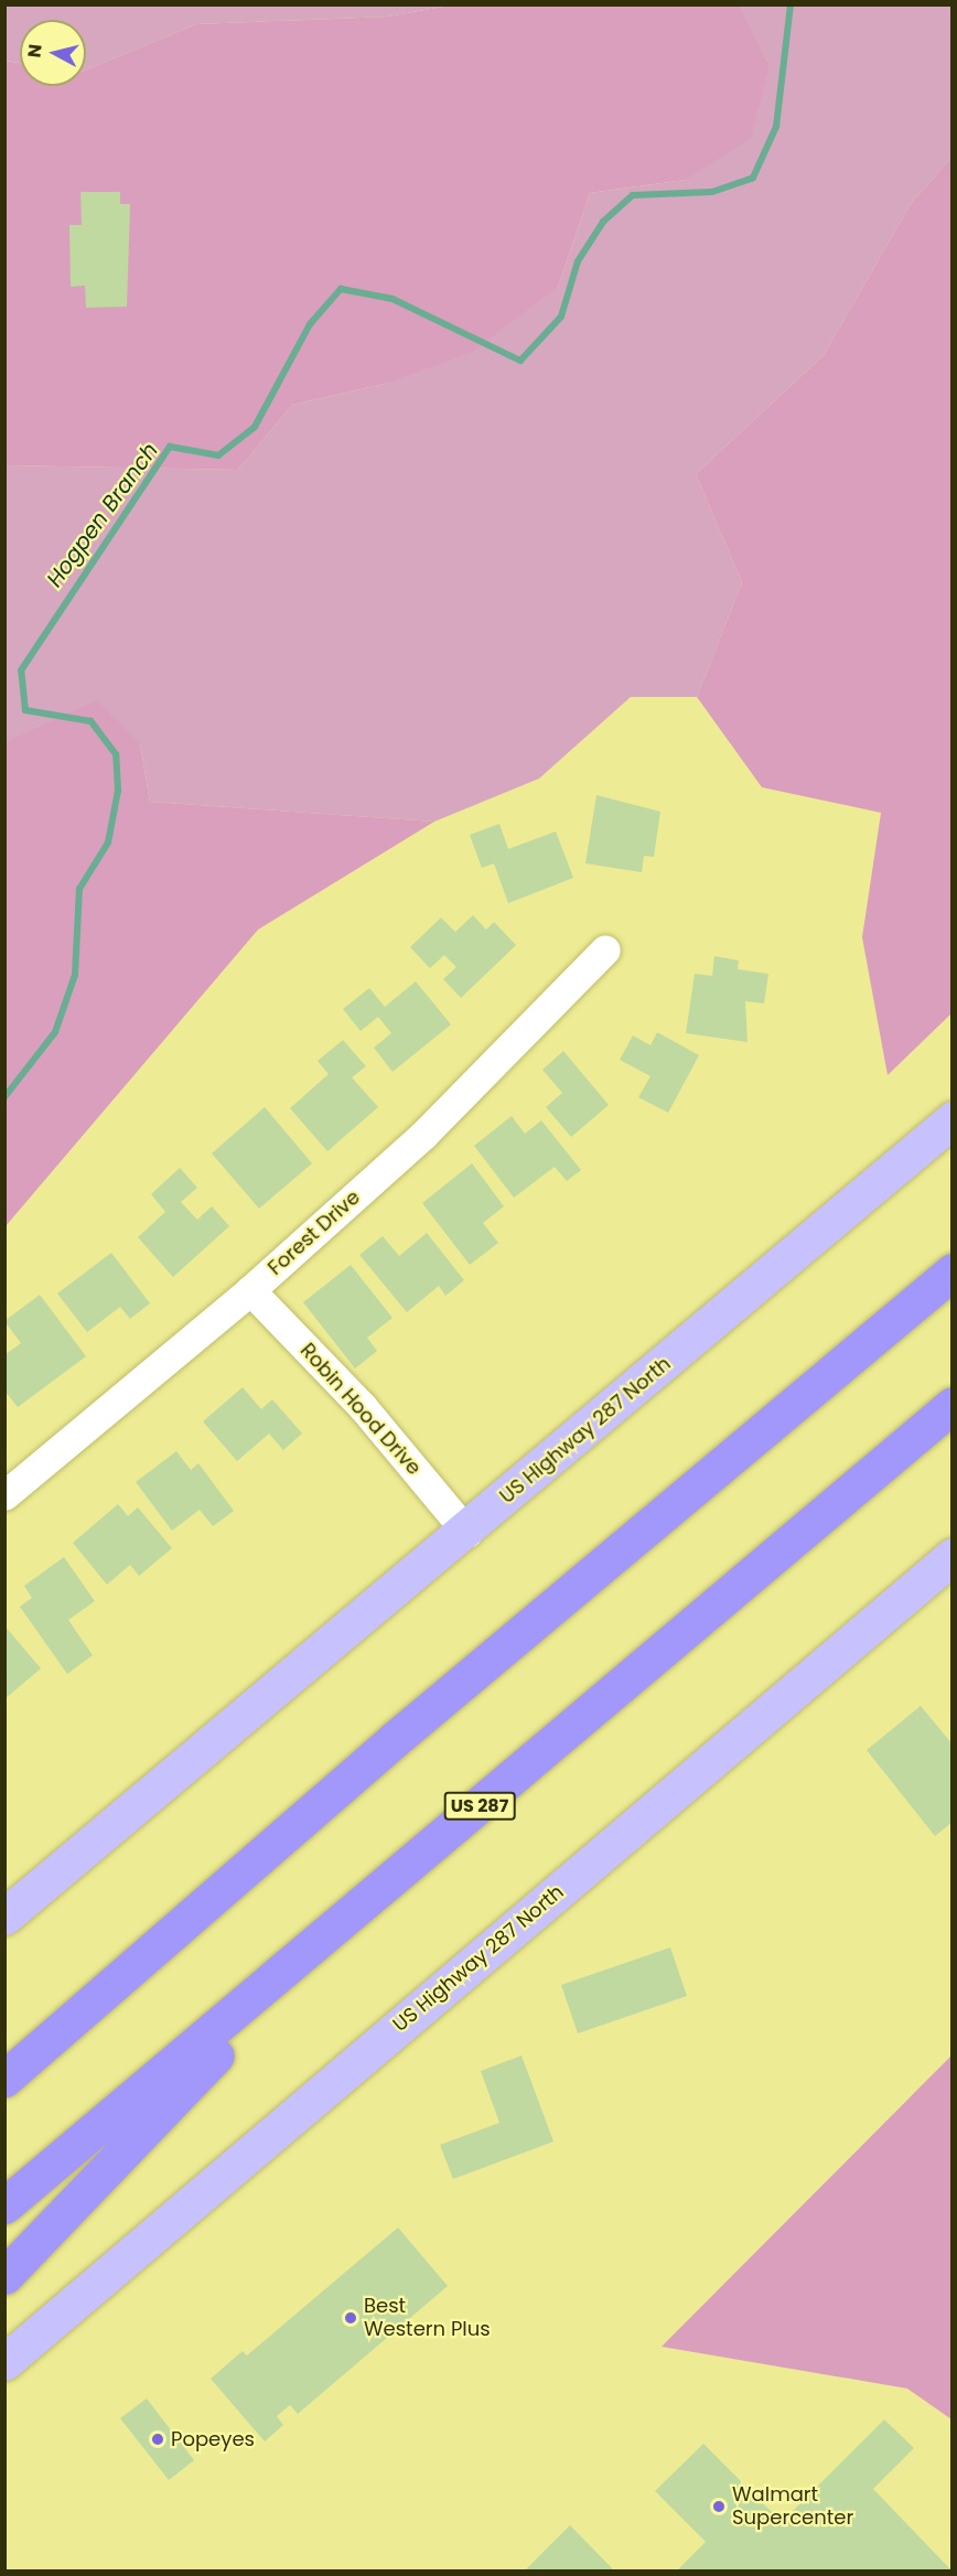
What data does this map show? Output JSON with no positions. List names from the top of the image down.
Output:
{
  "streets": {
    "highway": ["US 287"],
    "main road": ["US Highway 287 North"],
    "street": ["Forest Drive", "Robin Hood Drive"]
  },
  "crossings": [
    ["Forest Drive", "Robin Hood Drive"],
    ["Robin Hood Drive", "US Highway 287 North"]
  ],
  "water": ["Hogpen Branch"],
  "places": ["Best Western Plus", "Popeyes", "Walmart Supercenter"],
  "north": "left"
}
